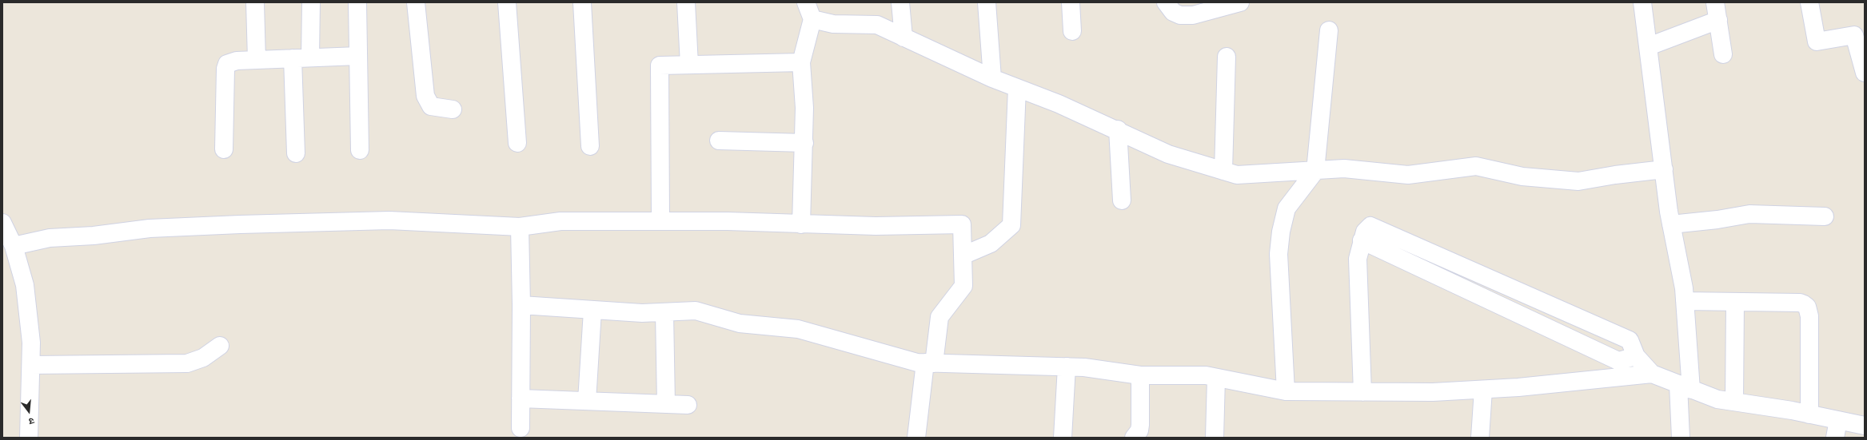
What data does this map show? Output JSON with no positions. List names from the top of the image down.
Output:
{
  "north": "bottom"
}
